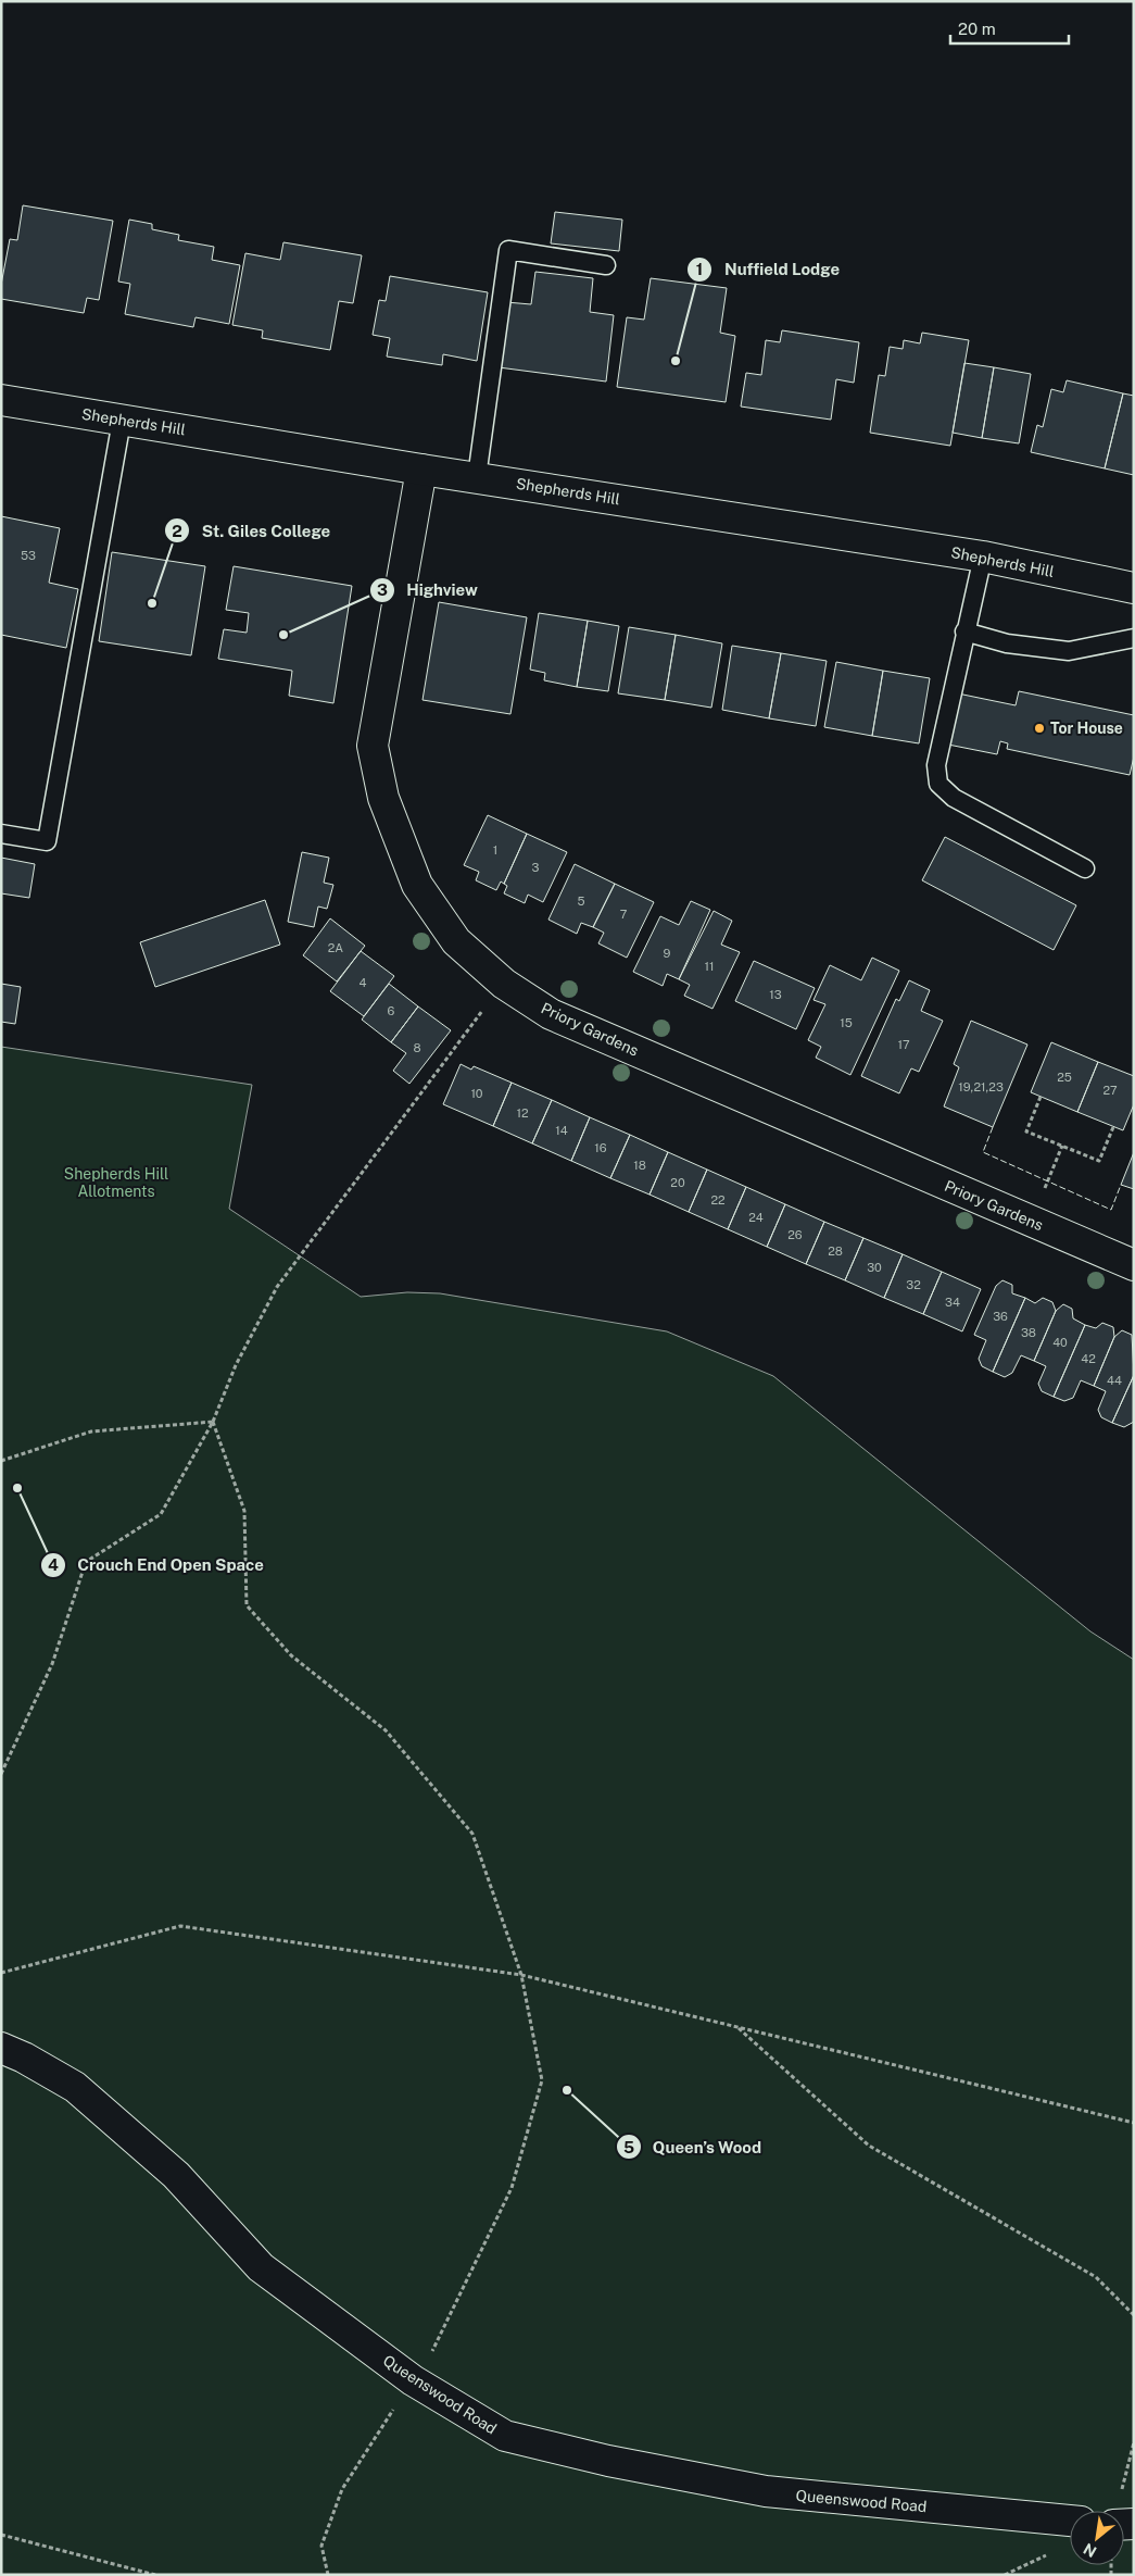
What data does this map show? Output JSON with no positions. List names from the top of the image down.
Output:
{
  "streets": {
    "street": ["Shepherds Hill", "Priory Gardens", "Queenswood Road"]
  },
  "crossings": [
    ["Shepherds Hill", "Priory Gardens"]
  ],
  "parks": ["Shepherds Hill Allotments"],
  "places": [
    "Nuffield Lodge",
    "St. Giles College",
    "Highview",
    "Tor House",
    "Crouch End Open Space",
    "Queen’s Wood"
  ],
  "house_numbers": [
    "53",
    "1",
    "3",
    "5",
    "7",
    "2A",
    "9",
    "11",
    "4",
    "13",
    "6",
    "15",
    "17",
    "8",
    "25",
    "19,21,23",
    "27",
    "10",
    "12",
    "14",
    "16",
    "18",
    "20",
    "22",
    "24",
    "26",
    "28",
    "30",
    "32",
    "34",
    "36",
    "38",
    "40",
    "42",
    "44"
  ],
  "scale_bar": "20 m",
  "north": "bottom left"
}
